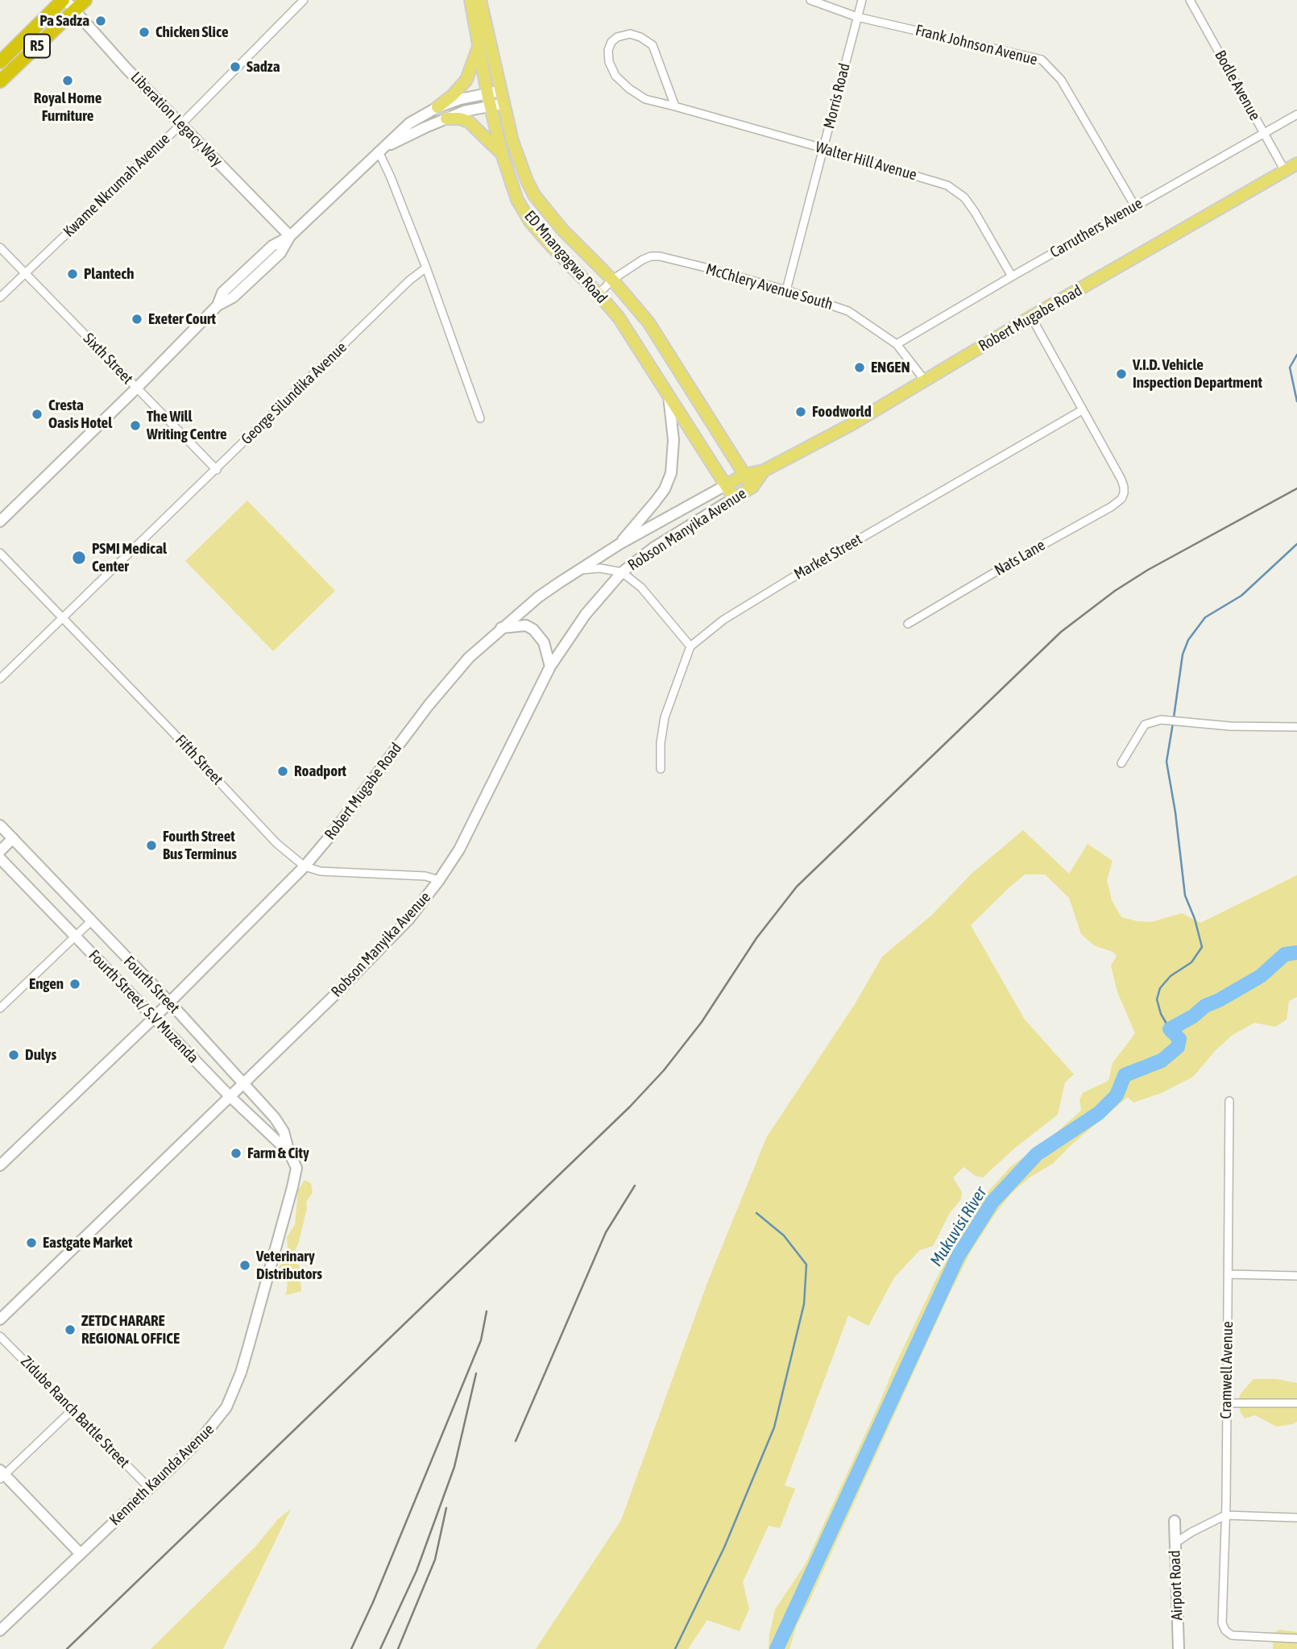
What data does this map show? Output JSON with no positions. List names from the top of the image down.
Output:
{
  "streets": {
    "highway": ["R5"],
    "main road": [
      "Liberation Legacy Way",
      "ED Mnangagwa Road",
      "Robert Mugabe Road",
      "Robson Manyika Avenue",
      "Fourth Street",
      "Fourth Street/ S.V Muzenda",
      "Kenneth Kaunda Avenue",
      "Airport Road"
    ],
    "street": [
      "Frank Johnson Avenue",
      "Bodle Avenue",
      "Morris Road",
      "Walter Hill Avenue",
      "Kwame Nkrumah Avenue",
      "Carruthers Avenue",
      "McChlery Avenue South",
      "Sixth Street",
      "George Silundika Avenue",
      "Market Street",
      "Nats Lane",
      "Fifth Street",
      "Cramwell Avenue",
      "Zidube Ranch Battle Street"
    ]
  },
  "crossings": [
    ["Frank Johnson Avenue", "Morris Road"],
    ["Frank Johnson Avenue", "Carruthers Avenue"],
    ["R5", "Liberation Legacy Way"],
    ["Bodle Avenue", "Carruthers Avenue"],
    ["Bodle Avenue", "Robert Mugabe Road"],
    ["Morris Road", "Walter Hill Avenue"],
    ["Morris Road", "McChlery Avenue South"],
    ["Liberation Legacy Way", "Kwame Nkrumah Avenue"],
    ["Walter Hill Avenue", "Carruthers Avenue"],
    ["Kwame Nkrumah Avenue", "Sixth Street"],
    ["Carruthers Avenue", "McChlery Avenue South"],
    ["ED Mnangagwa Road", "McChlery Avenue South"],
    ["ED Mnangagwa Road", "Robert Mugabe Road"],
    ["ED Mnangagwa Road", "Robson Manyika Avenue"],
    ["McChlery Avenue South", "Robert Mugabe Road"],
    ["Robert Mugabe Road", "Robson Manyika Avenue"],
    ["Robert Mugabe Road", "Fifth Street"],
    ["Robert Mugabe Road", "Fourth Street"],
    ["Robert Mugabe Road", "Fourth Street/ S.V Muzenda"],
    ["Sixth Street", "George Silundika Avenue"],
    ["George Silundika Avenue", "Fifth Street"],
    ["Robson Manyika Avenue", "Fifth Street"],
    ["Robson Manyika Avenue", "Fourth Street"],
    ["Robson Manyika Avenue", "Fourth Street/ S.V Muzenda"],
    ["Market Street", "Nats Lane"],
    ["Fourth Street", "Fourth Street/ S.V Muzenda"],
    ["Fourth Street", "Kenneth Kaunda Avenue"],
    ["Fourth Street/ S.V Muzenda", "Kenneth Kaunda Avenue"],
    ["Zidube Ranch Battle Street", "Kenneth Kaunda Avenue"]
  ],
  "water": ["Mukuvisi River"],
  "places": [
    "Pa Sadza",
    "Chicken Slice",
    "Sadza",
    "Royal Home Furniture",
    "Plantech",
    "Exeter Court",
    "ENGEN",
    "V.I.D. Vehicle Inspection Department",
    "Foodworld",
    "Cresta Oasis Hotel",
    "The Will Writing Centre",
    "PSMI Medical Center",
    "Roadport",
    "Fourth Street Bus Terminus",
    "Engen",
    "Dulys",
    "Farm & City",
    "Eastgate Market",
    "Veterinary Distributors",
    "ZETDC HARARE REGIONAL OFFICE"
  ]
}
